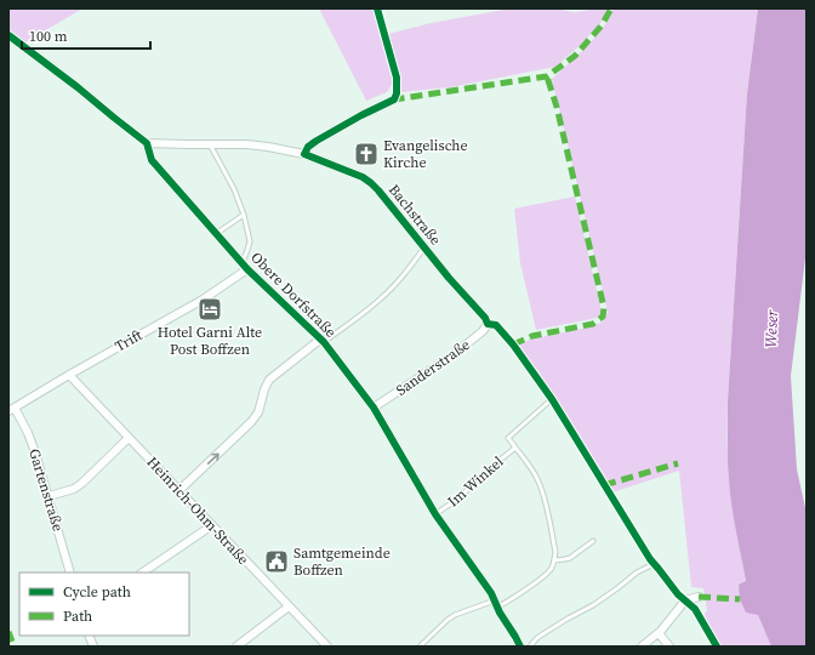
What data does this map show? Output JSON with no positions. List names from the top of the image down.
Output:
{
  "streets": {
    "street": [
      "Bachstraße",
      "Obere Dorfstraße",
      "Trift",
      "Sanderstraße",
      "Gartenstraße",
      "Heinrich-Ohm-Straße"
    ],
    "lane": ["Im Winkel"]
  },
  "crossings": [
    ["Bachstraße", "Obere Dorfstraße"],
    ["Bachstraße", "Sanderstraße"],
    ["Bachstraße", "Im Winkel"],
    ["Obere Dorfstraße", "Trift"],
    ["Obere Dorfstraße", "Sanderstraße"],
    ["Obere Dorfstraße", "Im Winkel"],
    ["Trift", "Gartenstraße"],
    ["Trift", "Heinrich-Ohm-Straße"]
  ],
  "water": ["Weser"],
  "places": {
    "church": ["Evangelische Kirche"],
    "hotel": ["Hotel Garni Alte Post Boffzen"],
    "public building": ["Samtgemeinde Boffzen"]
  },
  "legend": ["Cycle path", "Path"],
  "scale_bar": "100 m"
}
